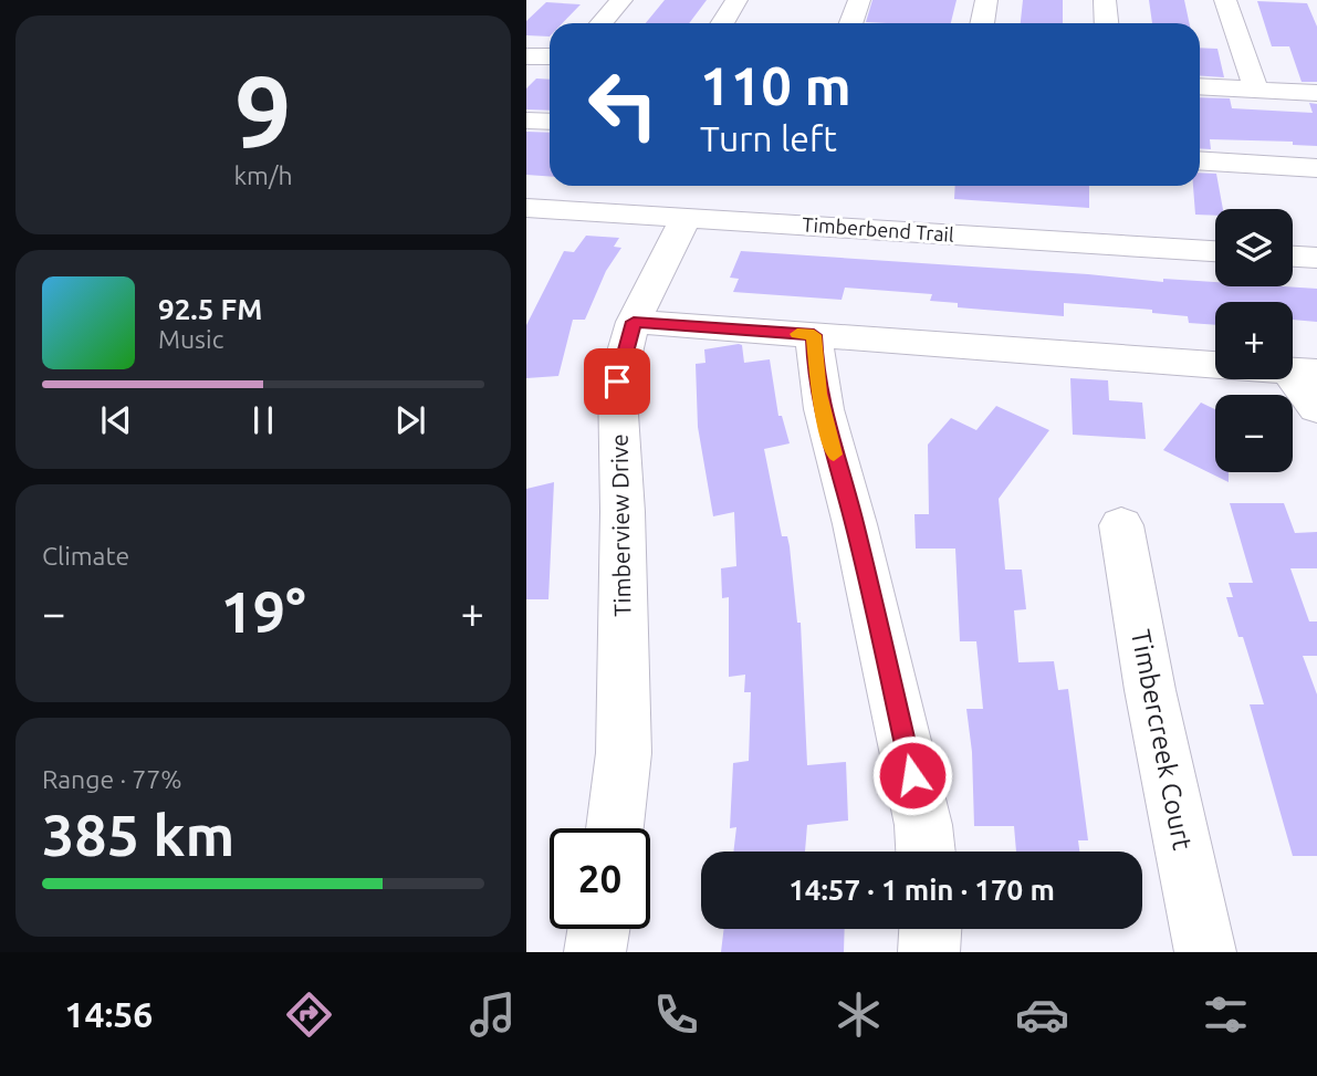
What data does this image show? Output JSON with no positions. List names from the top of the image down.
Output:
{
  "streets": {
    "street": ["Timberbend Trail", "Timberview Drive", "Timbercreek Court"]
  },
  "crossings": [
    ["Timberbend Trail", "Timberview Drive"]
  ],
  "page": {
    "tile": [
      ["9", "km/h"],
      "Climate",
      ["Range · 77%", "385 km"]
    ],
    "turn": ["110 m", "Turn left"],
    "map_buttons": ["+", "−"],
    "song": ["92.5 FM", "Music"],
    "heat": ["−", "19°", "+"],
    "limit": "20",
    "trip": "14:57 · 1 min · 170 m",
    "tabs": "14:56"
  }
}
